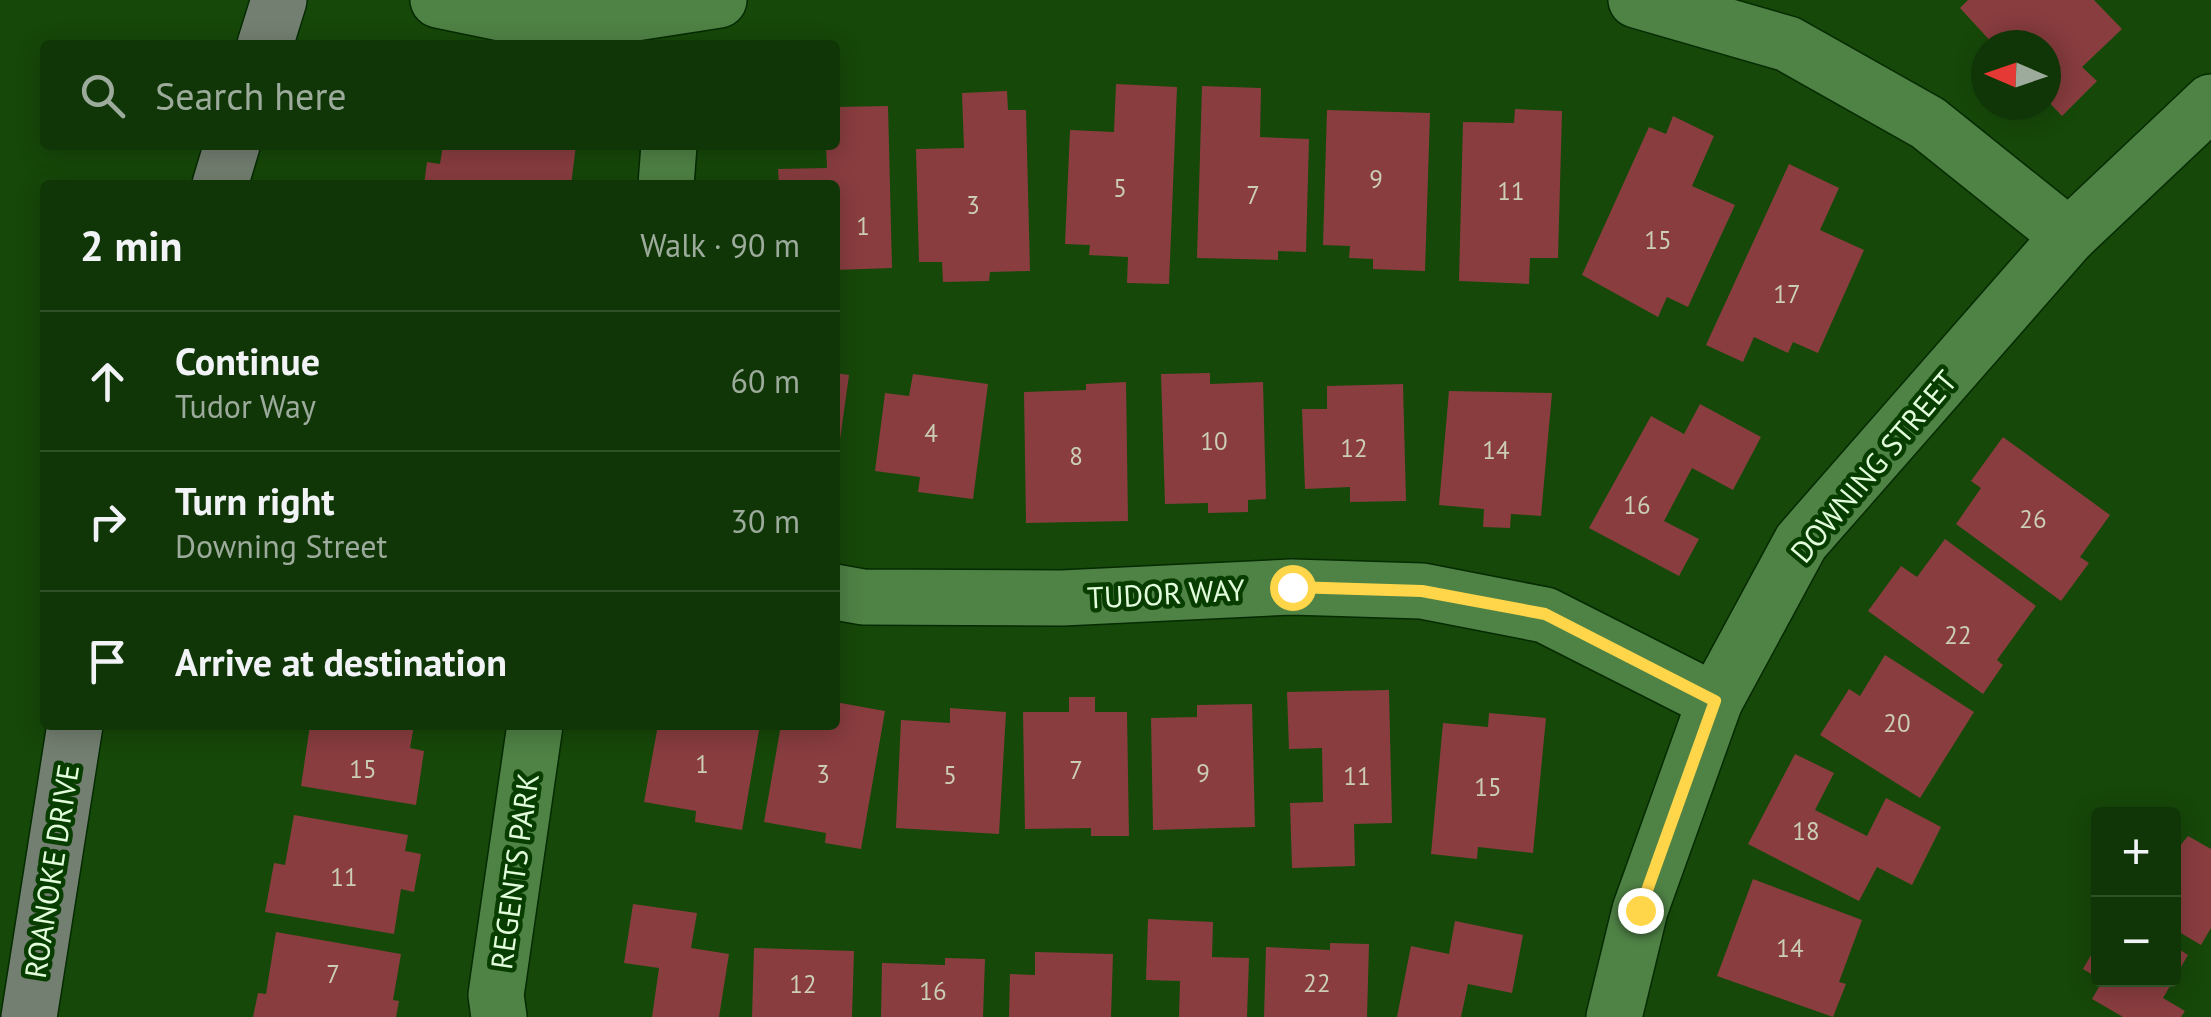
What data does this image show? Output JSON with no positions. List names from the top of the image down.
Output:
{
  "streets": {
    "street": [
      "DOWNING STREET",
      "TUDOR WAY",
      "ROANOKE DRIVE",
      "REGENTS PARK"
    ]
  },
  "crossings": [
    ["DOWNING STREET", "TUDOR WAY"]
  ],
  "house_numbers": [
    "9",
    "5",
    "11",
    "7",
    "3",
    "1",
    "15",
    "17",
    "4",
    "10",
    "12",
    "14",
    "8",
    "16",
    "26",
    "22",
    "20",
    "1",
    "15",
    "7",
    "9",
    "3",
    "5",
    "11",
    "15",
    "18",
    "11",
    "14",
    "7",
    "22",
    "12",
    "16"
  ],
  "north": "left",
  "page": {
    "search": "Search here",
    "heading": ["2 min", "Walk · 90 m"],
    "list": [
      ["Continue", "Tudor Way", "60 m"],
      ["Turn right", "Downing Street", "30 m"],
      "Arrive at destination"
    ],
    "map_buttons": ["+", "−"]
  }
}
